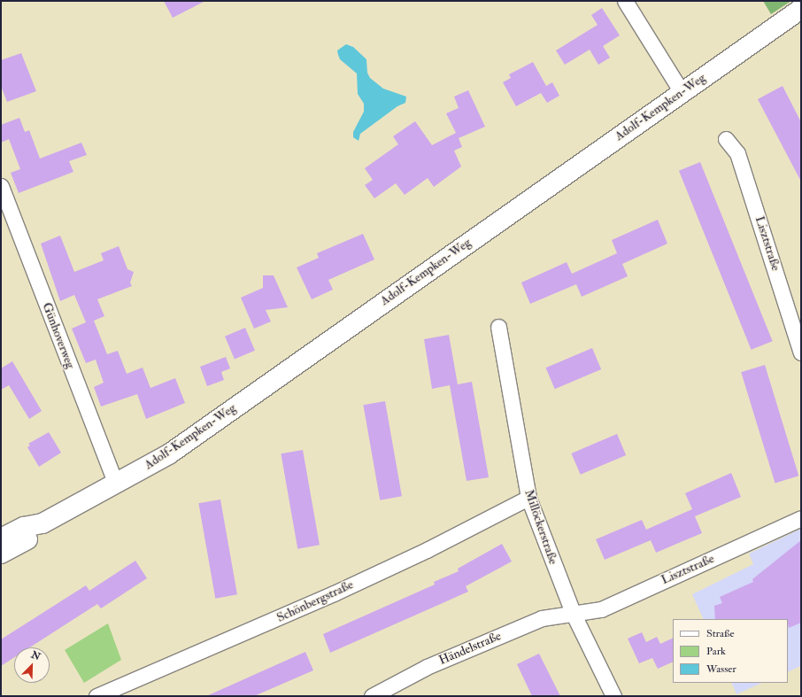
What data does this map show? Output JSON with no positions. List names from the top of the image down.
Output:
{
  "streets": {
    "main road": ["Adolf-Kempken-Weg"],
    "street": [
      "Lisztstraße",
      "Günhoverweg",
      "Millöckerstraße",
      "Schönbergstraße",
      "Händelstraße"
    ]
  },
  "crossings": [
    ["Adolf-Kempken-Weg", "Günhoverweg"],
    ["Lisztstraße", "Millöckerstraße"],
    ["Lisztstraße", "Händelstraße"],
    ["Millöckerstraße", "Schönbergstraße"],
    ["Millöckerstraße", "Händelstraße"]
  ],
  "legend": ["Straße", "Park", "Wasser"],
  "north": "top right"
}
